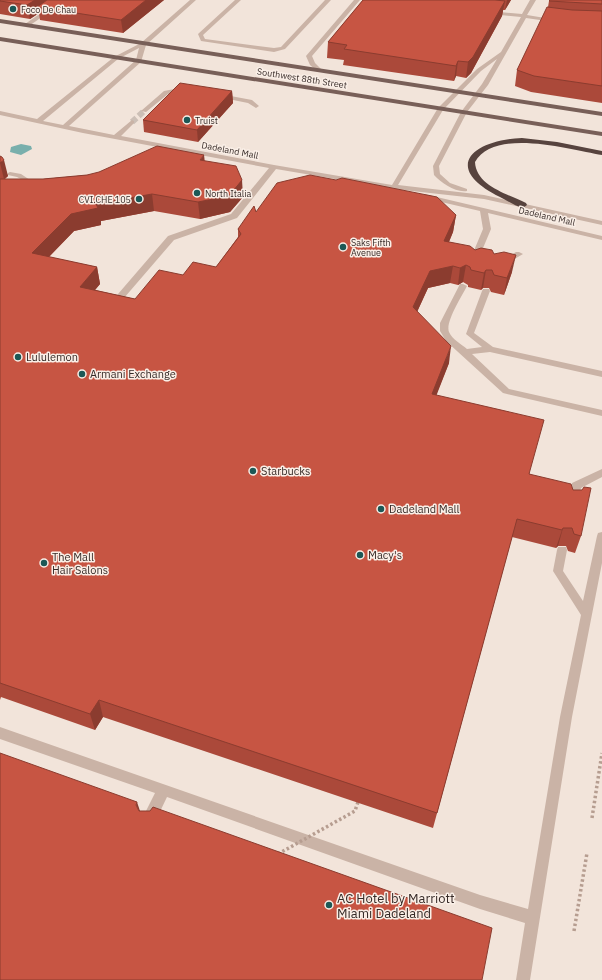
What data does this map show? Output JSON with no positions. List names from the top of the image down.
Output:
{
  "streets": {
    "main road": ["Southwest 88th Street"],
    "street": ["Dadeland Mall"]
  },
  "places": [
    "Foco De Chau",
    "Truist",
    "North Italia",
    "CVI.CHE 105",
    "Saks Fifth Avenue",
    "Lululemon",
    "Armani Exchange",
    "Starbucks",
    "Dadeland Mall",
    "Macy's",
    "The Mall Hair Salons",
    "AC Hotel by Marriott Miami Dadeland"
  ]
}
